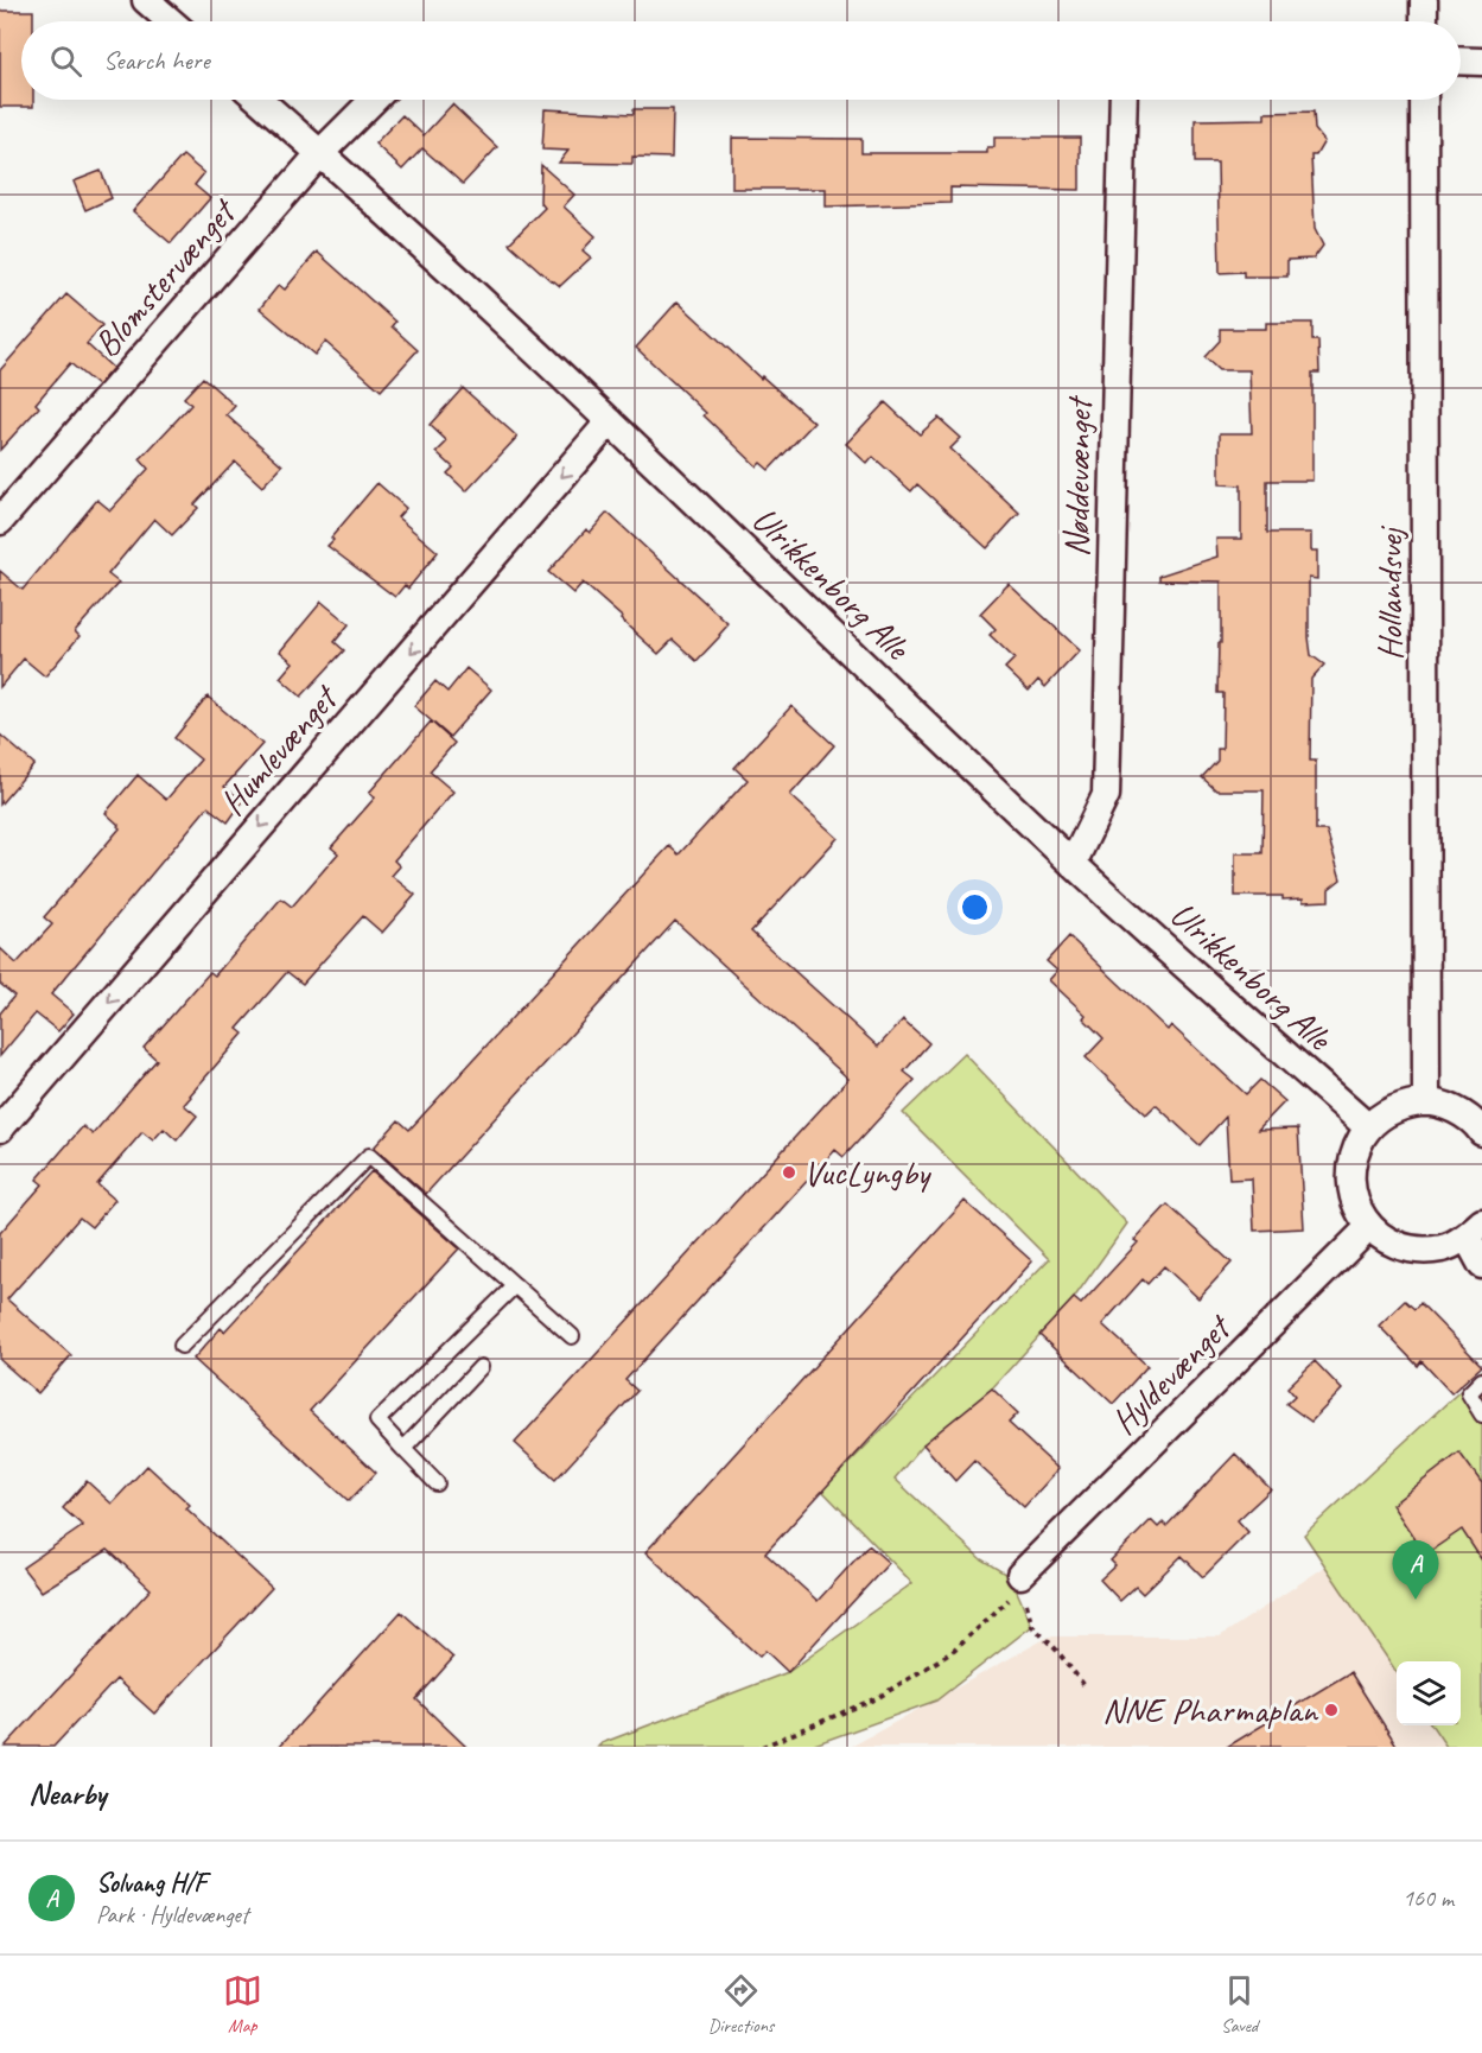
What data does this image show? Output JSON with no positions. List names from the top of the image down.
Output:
{
  "streets": {
    "street": [
      "Blomstervænget",
      "Nøddevænget",
      "Ulrikkenborg Alle",
      "Hollandsvej",
      "Humlevænget",
      "Hyldevænget"
    ]
  },
  "crossings": [
    ["Blomstervænget", "Ulrikkenborg Alle"],
    ["Nøddevænget", "Ulrikkenborg Alle"],
    ["Ulrikkenborg Alle", "Humlevænget"]
  ],
  "one_way": ["Humlevænget"],
  "places": ["VucLyngby", "NNE Pharmaplan"],
  "page": {
    "search": "Search here",
    "pins": "A",
    "heading": "Nearby",
    "list": [
      {
        "mark": "A",
        "name": "Solvang H/F",
        "note": "Park · Hyldevænget",
        "value": "160 m"
      }
    ],
    "nav": ["Map", "Directions", "Saved"]
  }
}
